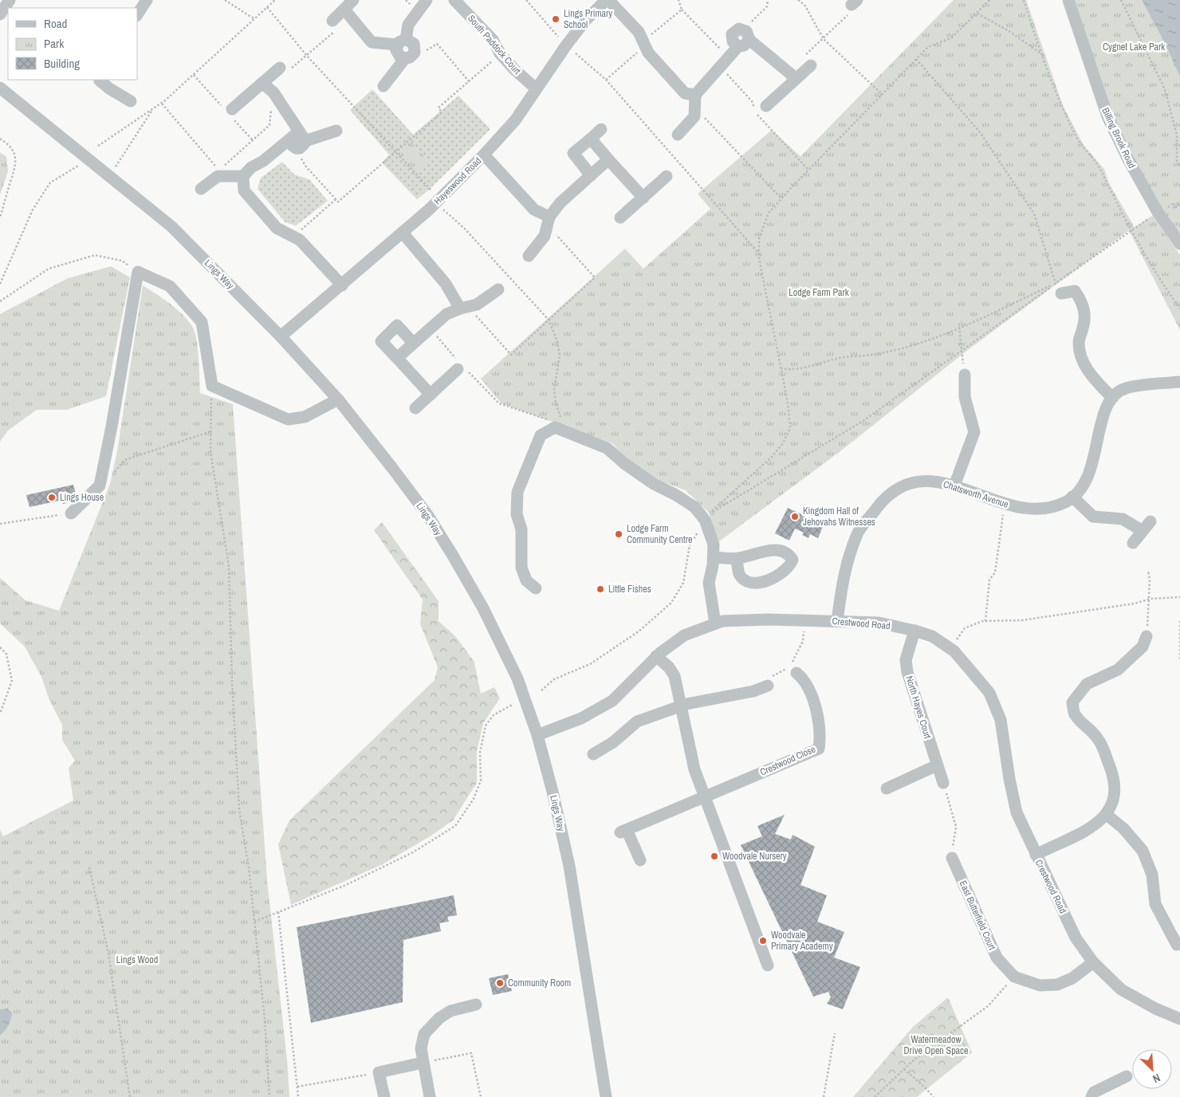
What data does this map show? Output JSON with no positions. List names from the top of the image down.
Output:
{
  "streets": {
    "street": [
      "South Paddock Court",
      "Billing Brook Road",
      "Hayeswood Road",
      "Lings Way",
      "Chatsworth Avenue",
      "Crestwood Road",
      "North Hayes Court",
      "Crestwood Close",
      "East Butterfield Court"
    ]
  },
  "crossings": [
    ["South Paddock Court", "Hayeswood Road"],
    ["Hayeswood Road", "Lings Way"],
    ["Lings Way", "Crestwood Road"],
    ["Chatsworth Avenue", "Crestwood Road"],
    ["Crestwood Road", "North Hayes Court"],
    ["Crestwood Road", "East Butterfield Court"]
  ],
  "parks": [
    "Cygnet Lake Park",
    "Lodge Farm Park",
    "Lings Wood",
    "Watermeadow Drive Open Space"
  ],
  "places": [
    "Lings Primary School",
    "Lings House",
    "Kingdom Hall of Jehovahs Witnesses",
    "Lodge Farm Community Centre",
    "Little Fishes",
    "Woodvale Nursery",
    "Woodvale Primary Academy",
    "Community Room"
  ],
  "legend": ["Road", "Park", "Building"],
  "north": "bottom right"
}
